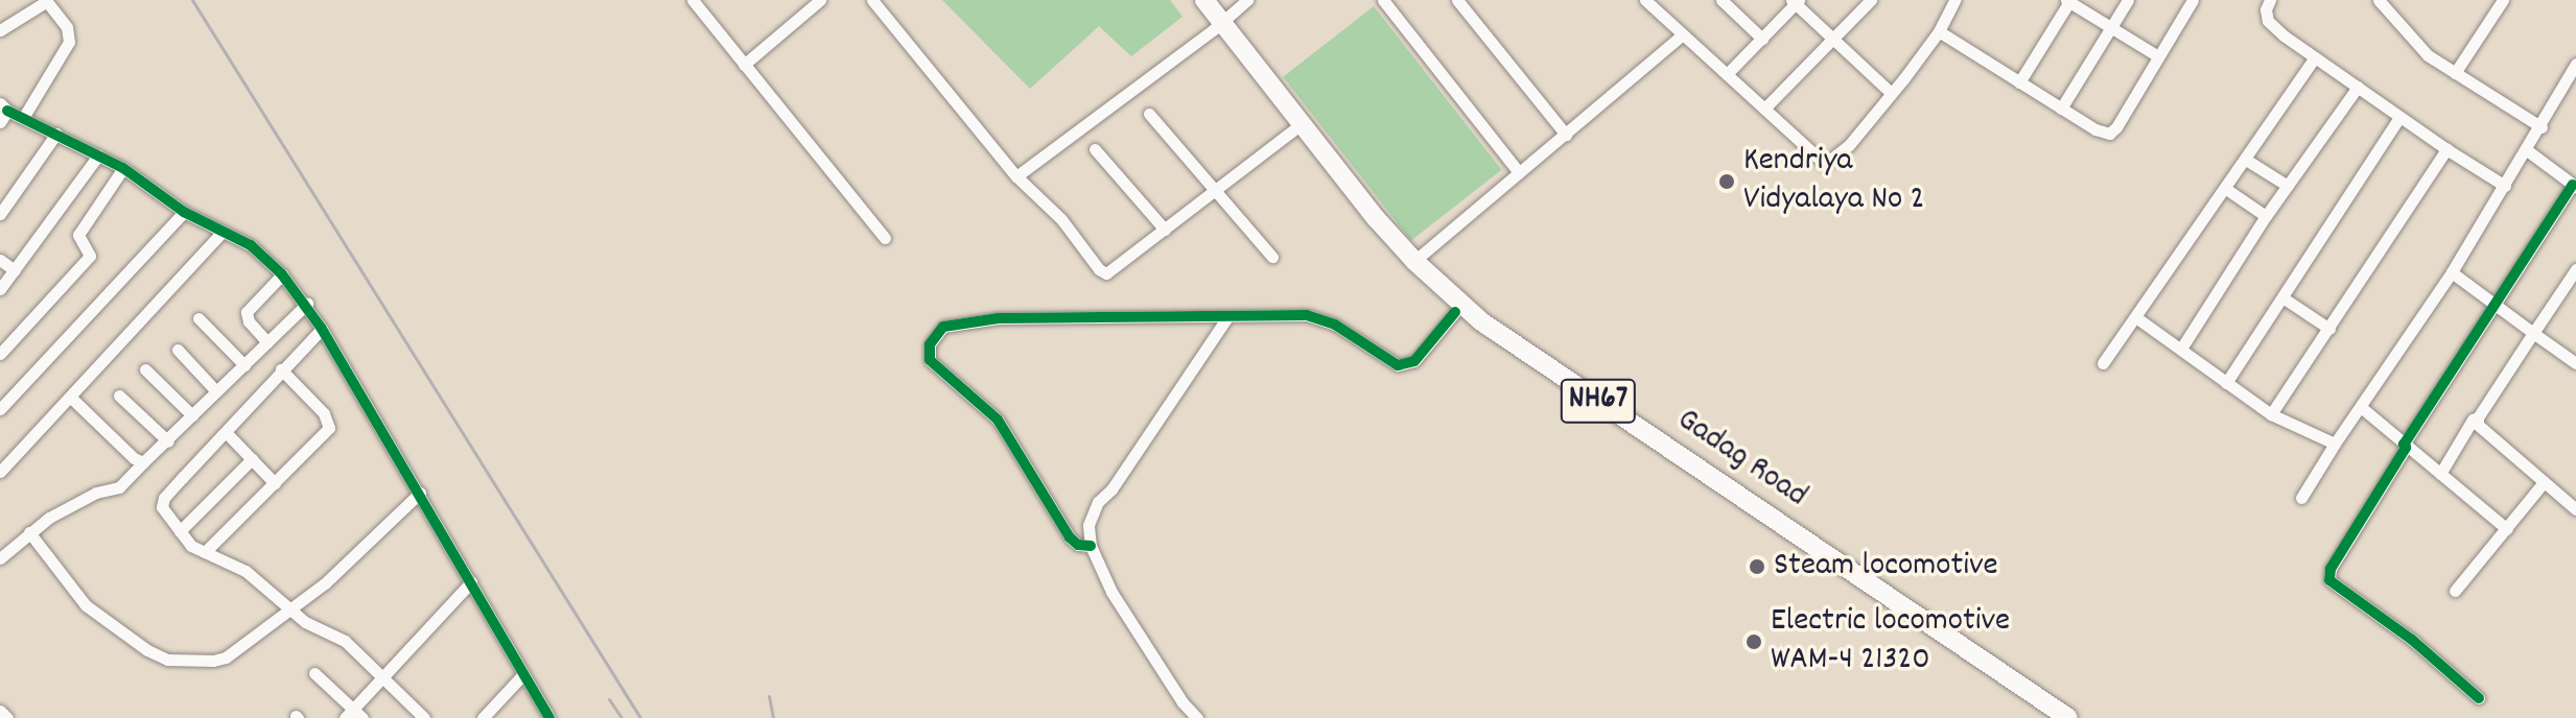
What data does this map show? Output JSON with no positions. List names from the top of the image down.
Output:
{
  "streets": {
    "highway": ["NH67", "Gadag Road"]
  },
  "places": ["Kendriya Vidyalaya No 2", "Steam locomotive", "Electric locomotive WAM-4 21320"]
}
